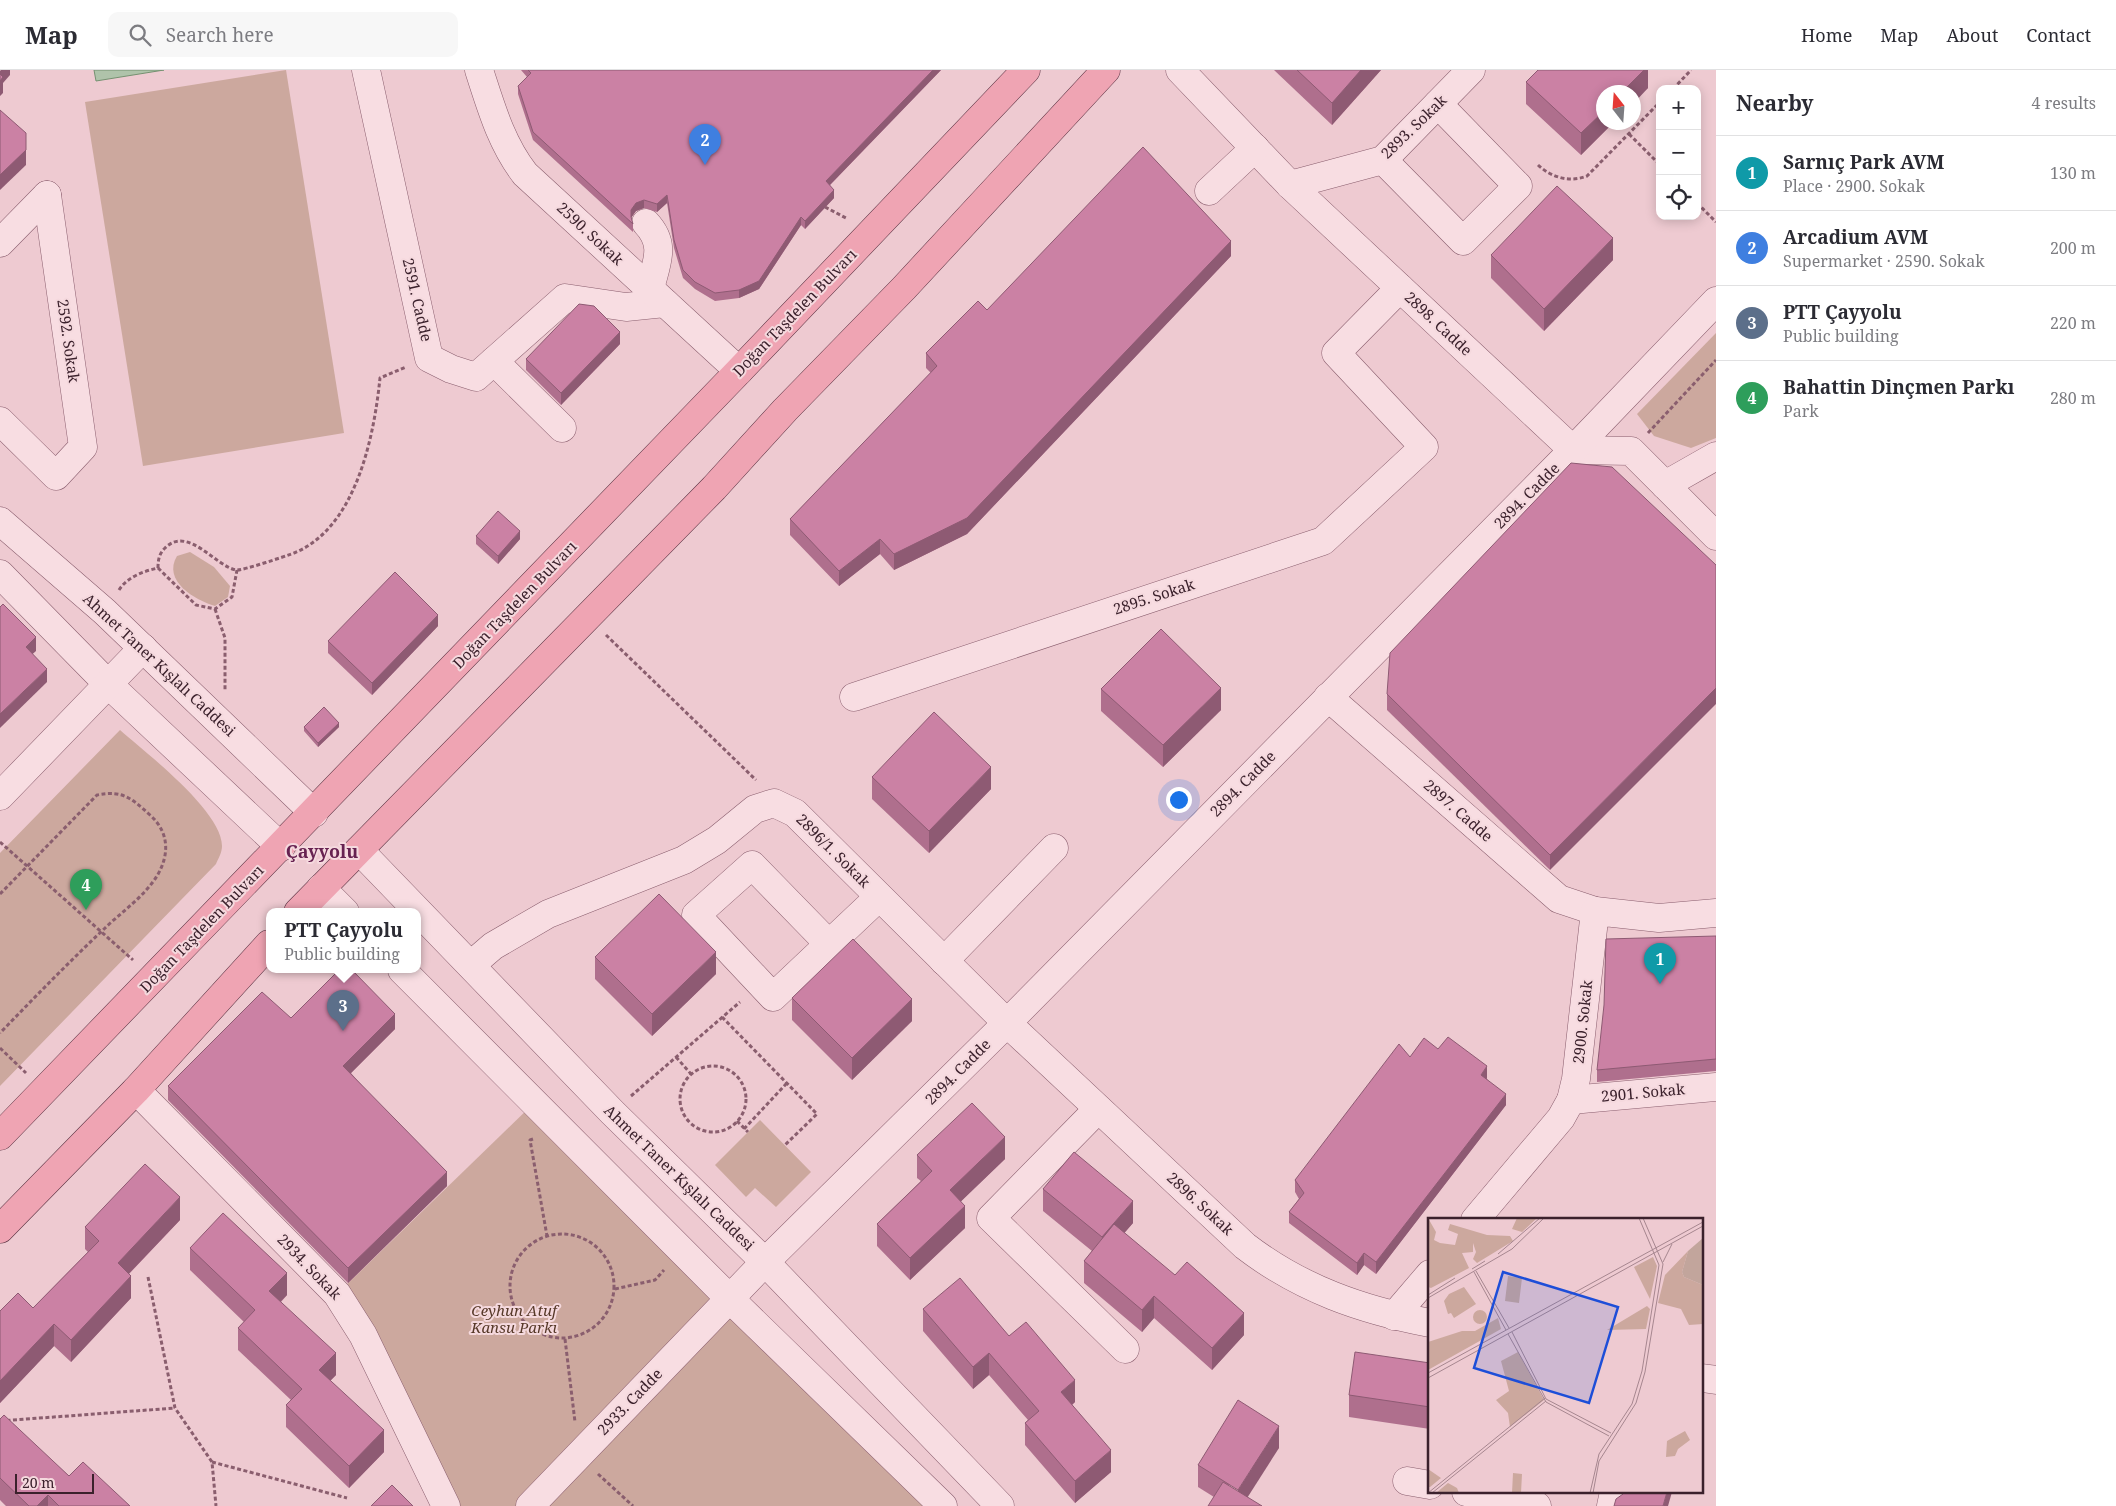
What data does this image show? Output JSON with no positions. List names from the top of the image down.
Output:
{
  "streets": {
    "main road": ["Doğan Taşdelen Bulvarı"],
    "street": [
      "2893. Sokak",
      "2590. Sokak",
      "2591. Cadde",
      "2898. Cadde",
      "2592. Sokak",
      "2894. Cadde",
      "2895. Sokak",
      "Ahmet Taner Kışlalı Caddesi",
      "2897. Cadde",
      "2896/1. Sokak",
      "2900. Sokak",
      "2901. Sokak",
      "2896. Sokak",
      "2934. Sokak",
      "2933. Cadde"
    ]
  },
  "crossings": [
    ["2893. Sokak", "2898. Cadde"],
    ["2590. Sokak", "Doğan Taşdelen Bulvarı"],
    ["Doğan Taşdelen Bulvarı", "Ahmet Taner Kışlalı Caddesi"],
    ["2898. Cadde", "2894. Cadde"],
    ["2898. Cadde", "2895. Sokak"],
    ["2894. Cadde", "Ahmet Taner Kışlalı Caddesi"],
    ["2894. Cadde", "2897. Cadde"],
    ["2894. Cadde", "2896/1. Sokak"],
    ["2894. Cadde", "2896. Sokak"],
    ["2894. Cadde", "2933. Cadde"],
    ["Ahmet Taner Kışlalı Caddesi", "2896/1. Sokak"],
    ["2897. Cadde", "2900. Sokak"],
    ["2896/1. Sokak", "2896. Sokak"],
    ["2900. Sokak", "2901. Sokak"]
  ],
  "districts": ["Çayyolu"],
  "parks": ["Ceyhun Atuf Kansu Parkı"],
  "scale_bar": "20 m",
  "north": "top",
  "page": {
    "header": "Map",
    "search": "Search here",
    "nav": [
      "Home",
      "Map",
      "About",
      "Contact"
    ],
    "heading": ["Nearby", "4 results"],
    "map_buttons": ["+", "−"],
    "pins": [
      "2",
      "4",
      "1",
      "3"
    ],
    "list": [
      {
        "mark": "1",
        "name": "Sarnıç Park AVM",
        "note": "Place · 2900. Sokak",
        "value": "130 m"
      },
      {
        "mark": "2",
        "name": "Arcadium AVM",
        "note": "Supermarket · 2590. Sokak",
        "value": "200 m"
      },
      {
        "mark": "3",
        "name": "PTT Çayyolu",
        "note": "Public building",
        "value": "220 m"
      },
      {
        "mark": "4",
        "name": "Bahattin Dinçmen Parkı",
        "note": "Park",
        "value": "280 m"
      }
    ],
    "popup": ["PTT Çayyolu", "Public building"],
    "scale": "20 m"
  }
}
